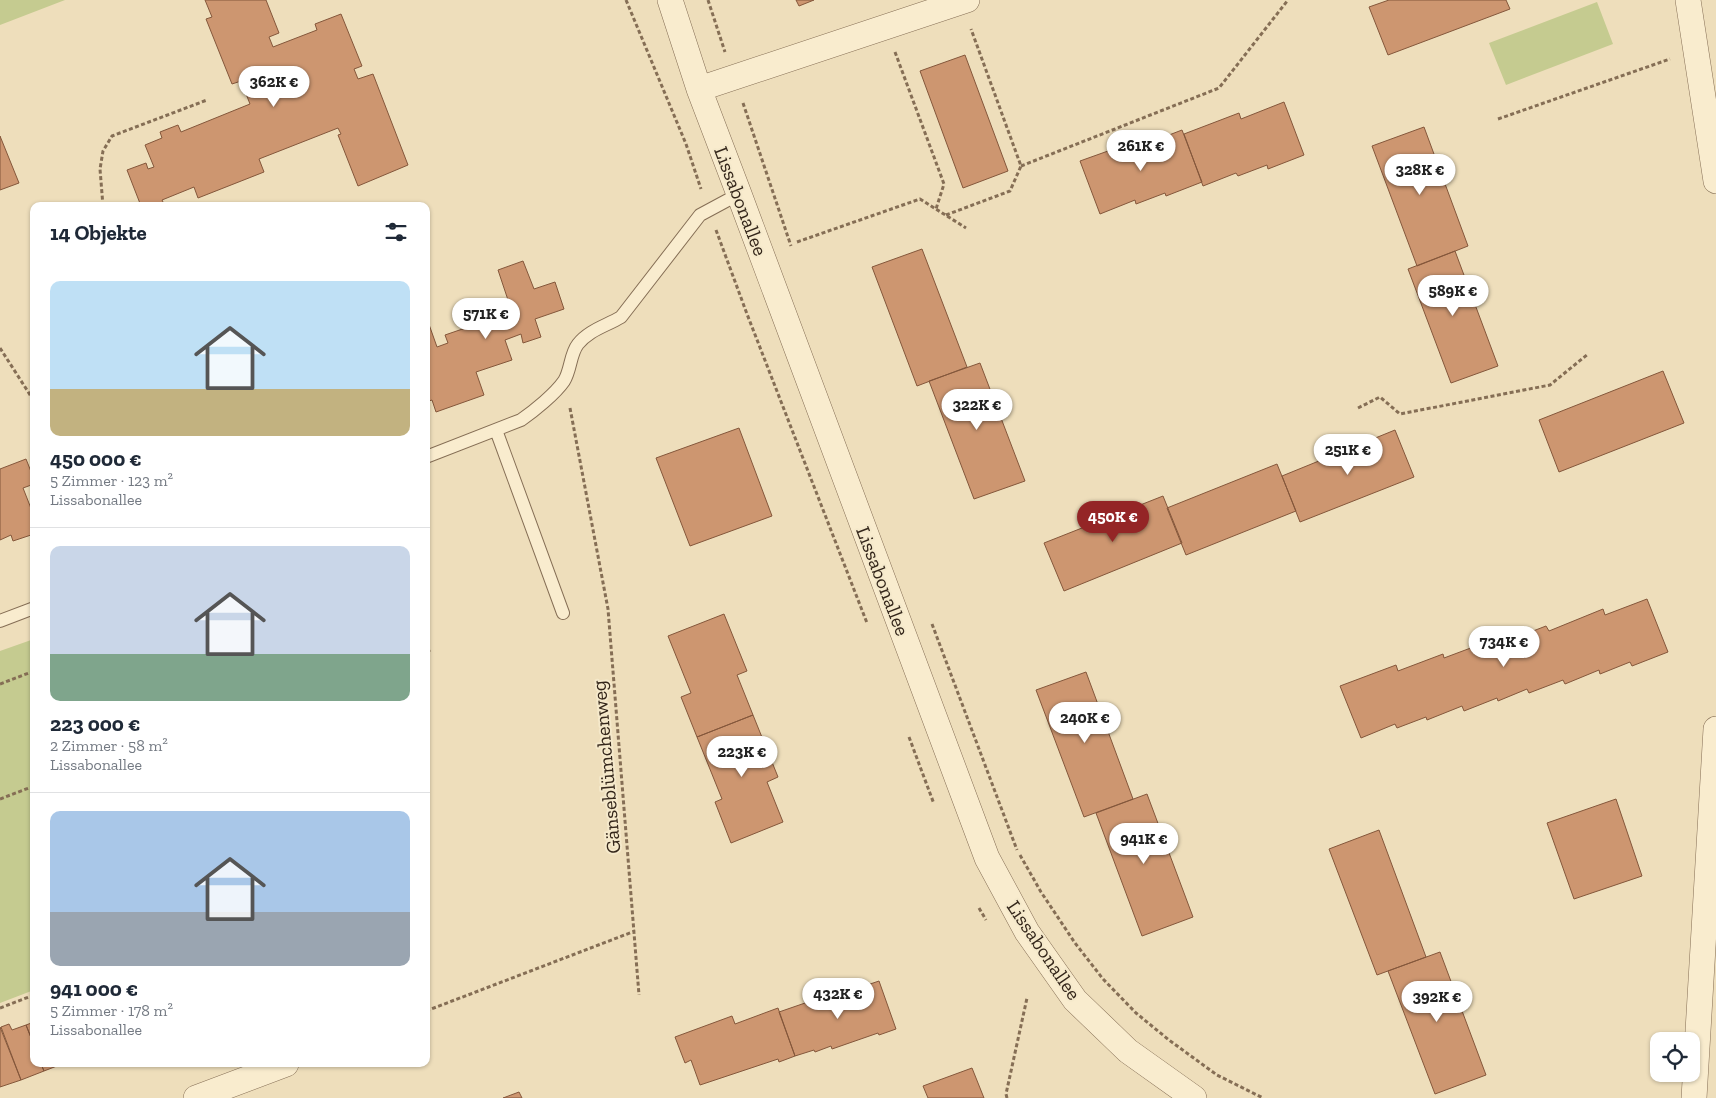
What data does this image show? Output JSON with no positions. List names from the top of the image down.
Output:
{
  "streets": {
    "street": ["Lissabonallee"],
    "path": ["Gänseblümchenweg"]
  },
  "page": {
    "price": [
      "362K €",
      "261K €",
      "328K €",
      "589K €",
      "571K €",
      "322K €",
      "251K €",
      "450K €",
      "734K €",
      "240K €",
      "223K €",
      "941K €",
      "432K €",
      "392K €"
    ],
    "heading": "14 Objekte",
    "list": [
      {
        "name": "450 000 €",
        "note": "5 Zimmer · 123 m² · Lissabonallee"
      },
      {
        "name": "223 000 €",
        "note": "2 Zimmer · 58 m² · Lissabonallee"
      },
      {
        "name": "941 000 €",
        "note": "5 Zimmer · 178 m² · Lissabonallee"
      }
    ]
  }
}
